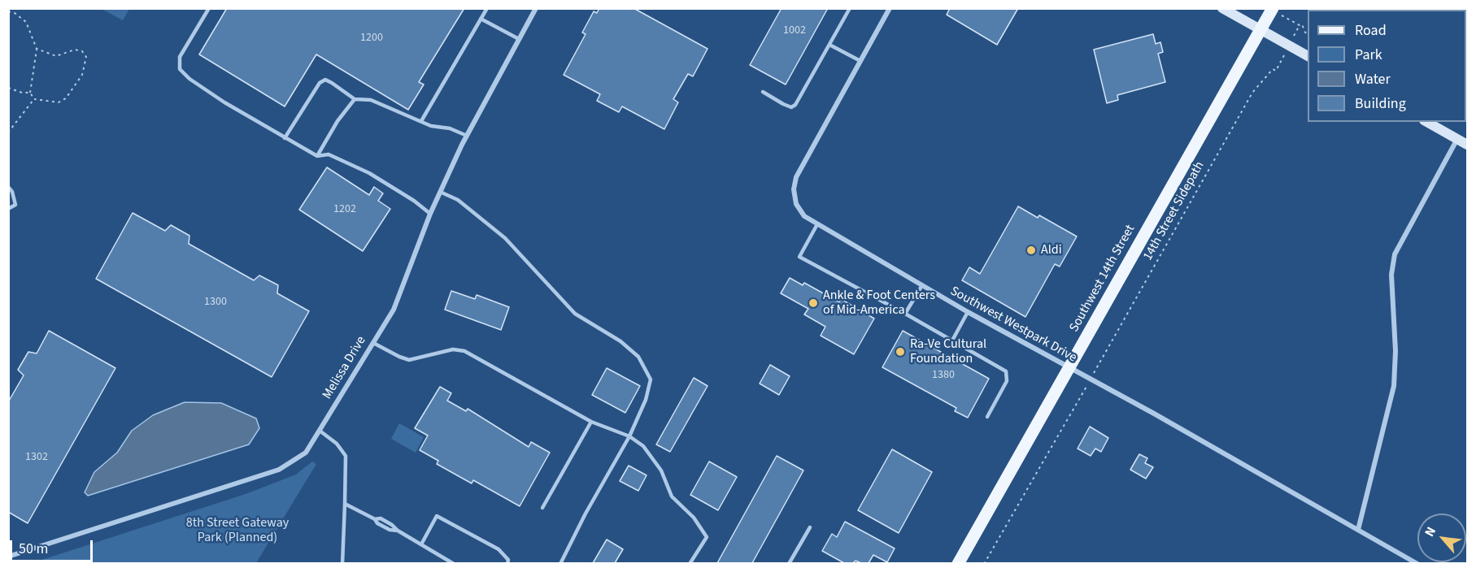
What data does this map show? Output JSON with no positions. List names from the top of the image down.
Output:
{
  "streets": {
    "main road": ["Southwest 14th Street"],
    "street": ["Southwest Westpark Drive", "Melissa Drive"],
    "path": ["14th Street Sidepath"]
  },
  "crossings": [
    ["Southwest 14th Street", "Southwest Westpark Drive"]
  ],
  "parks": ["8th Street Gateway Park (Planned)"],
  "places": ["Aldi", "Ankle & Foot Centers of Mid-America", "Ra-Ve Cultural Foundation"],
  "house_numbers": [
    "1002",
    "1200",
    "1202",
    "1300",
    "1380",
    "1302"
  ],
  "legend": [
    "Road",
    "Park",
    "Water",
    "Building"
  ],
  "scale_bar": "50 m",
  "north": "top left"
}
